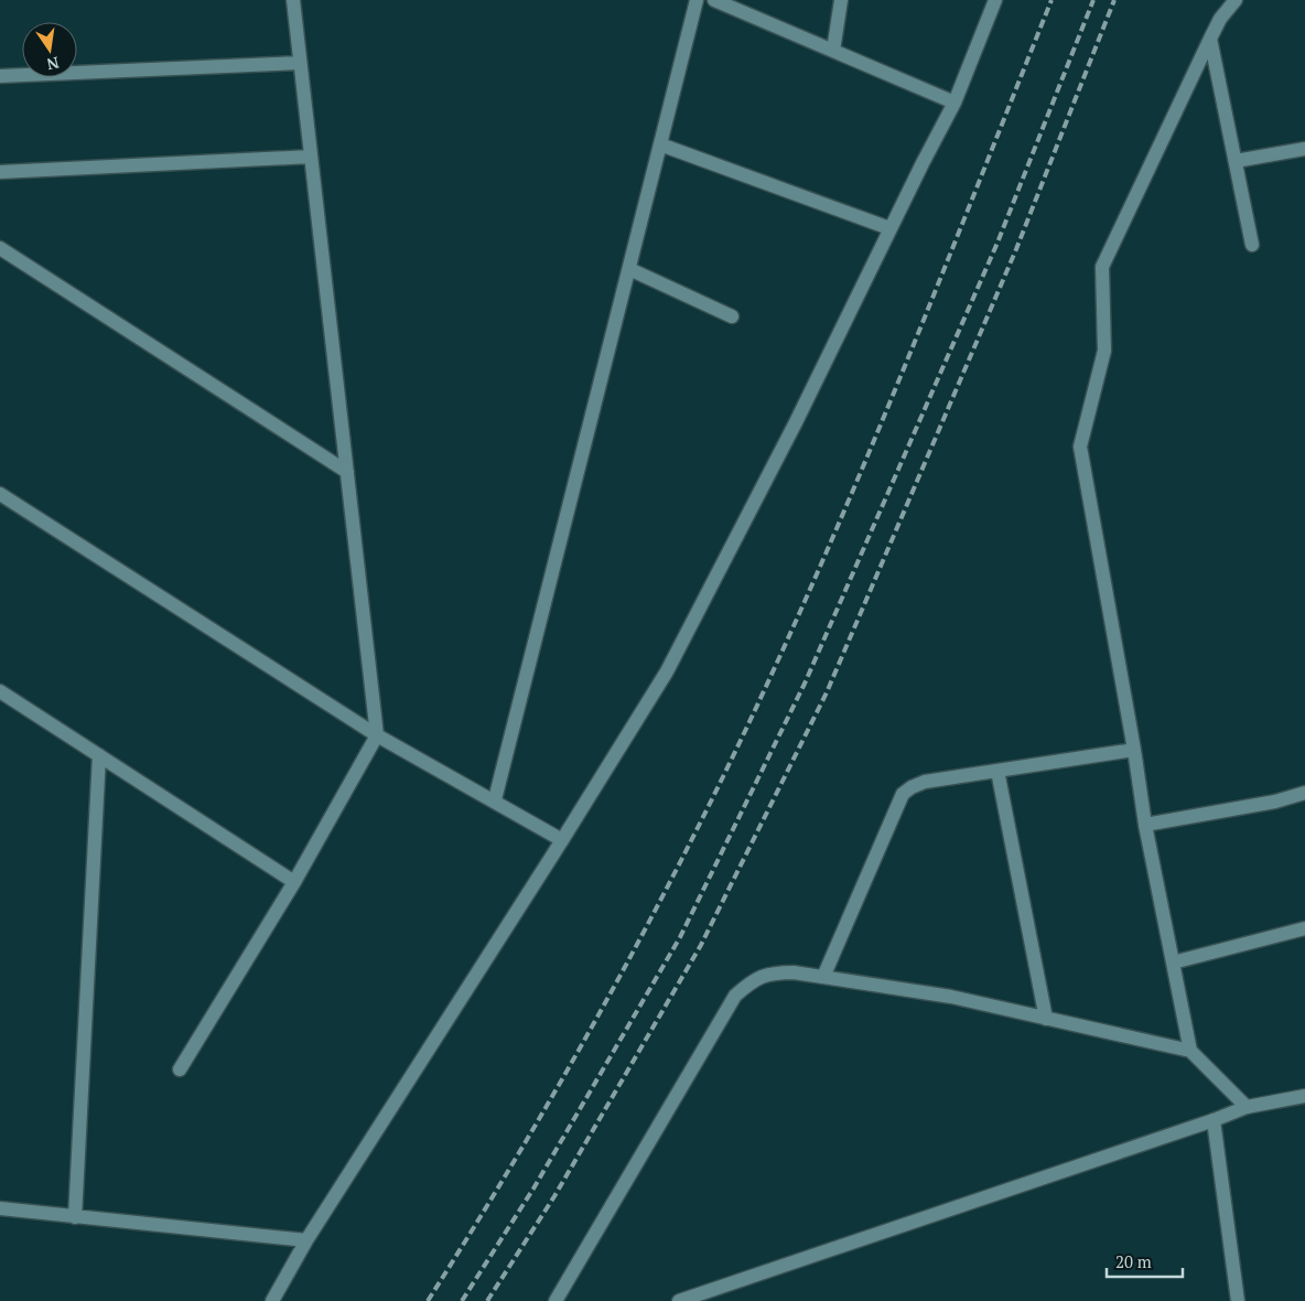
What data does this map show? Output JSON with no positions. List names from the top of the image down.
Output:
{
  "scale_bar": "20 m",
  "north": "bottom"
}
